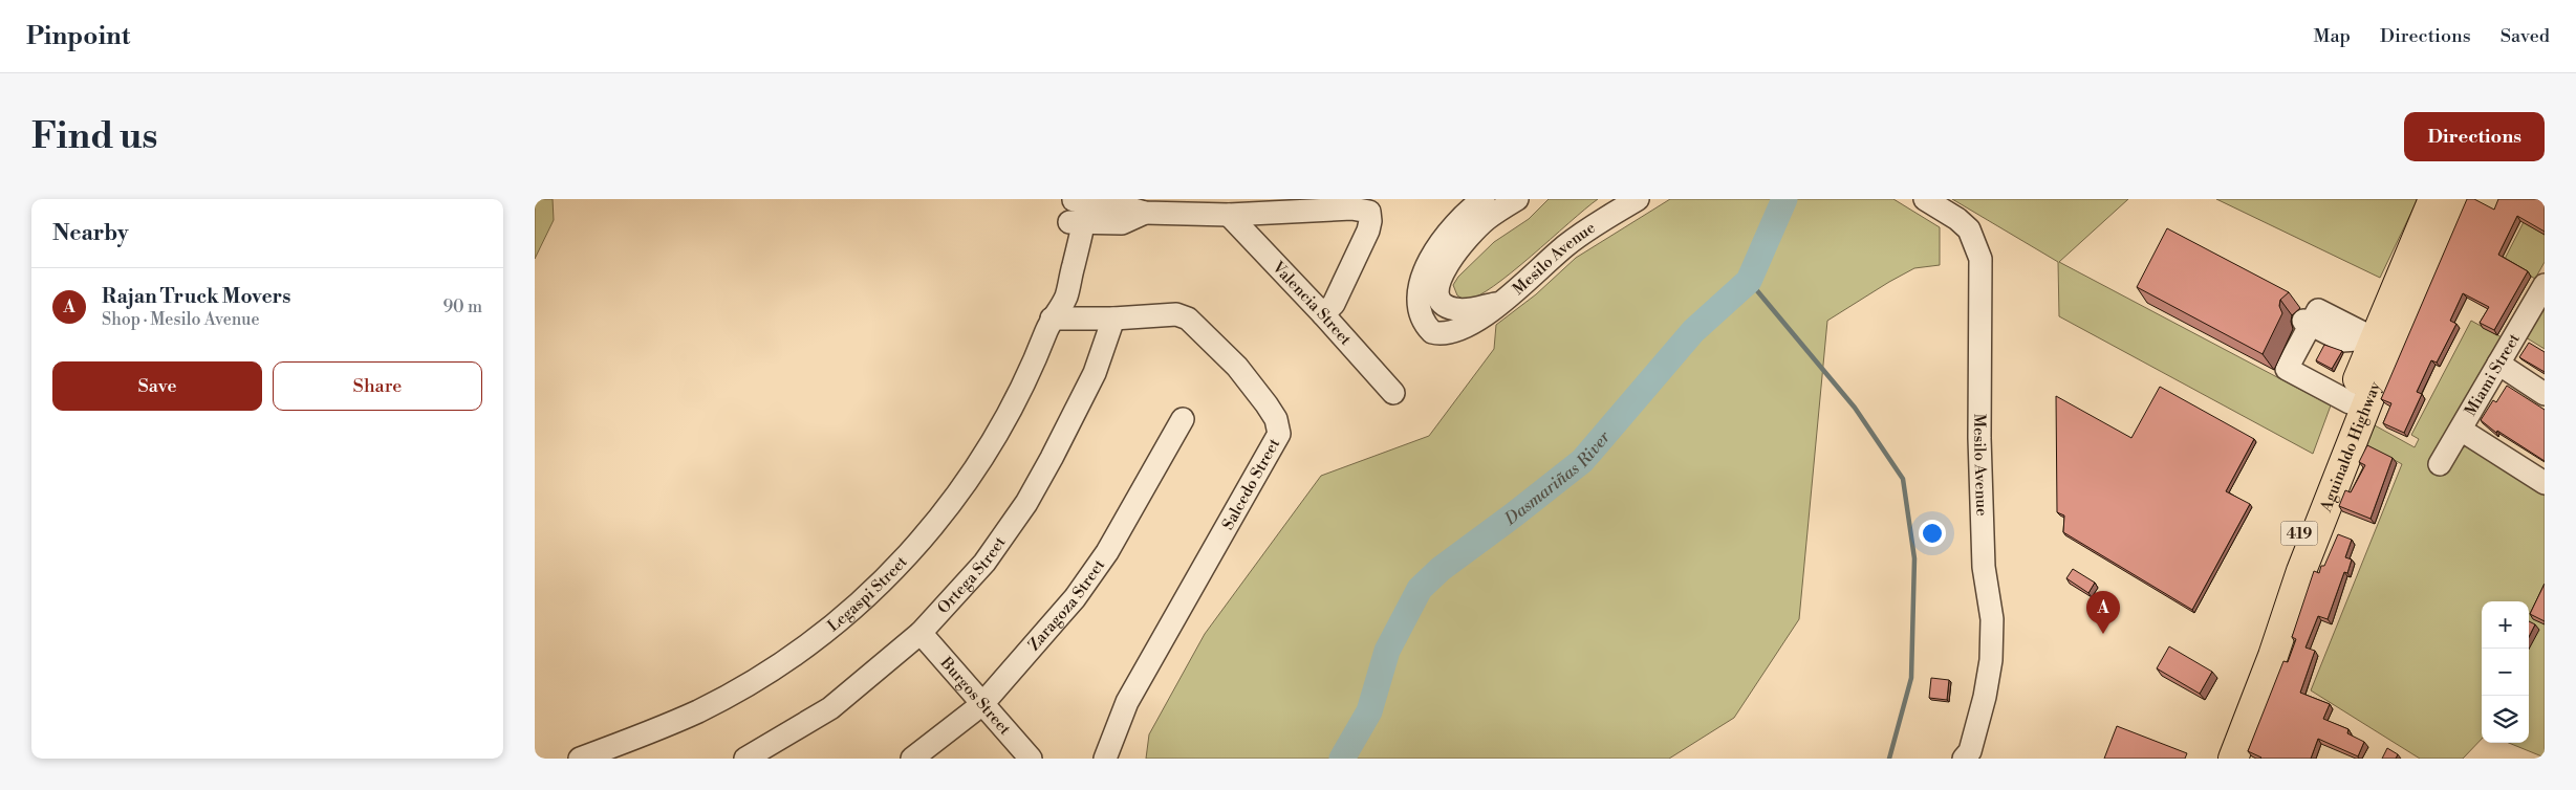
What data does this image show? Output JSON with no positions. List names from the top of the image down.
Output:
{
  "streets": {
    "main road": ["Aguinaldo Highway", "419"],
    "street": [
      "Mesilo Avenue",
      "Valencia Street",
      "Miami Street",
      "Salcedo Street",
      "Ortega Street",
      "Legaspi Street",
      "Zaragoza Street",
      "Burgos Street"
    ]
  },
  "crossings": [
    ["Salcedo Street", "Ortega Street"],
    ["Salcedo Street", "Legaspi Street"],
    ["Ortega Street", "Burgos Street"],
    ["Zaragoza Street", "Burgos Street"]
  ],
  "water": ["Dasmariñas River"],
  "page": {
    "header": "Pinpoint",
    "nav": ["Map", "Directions", "Saved"],
    "buttons": [
      "Directions",
      ["Save", "Share"]
    ],
    "title": "Find us",
    "heading": "Nearby",
    "list": [
      {
        "mark": "A",
        "name": "Rajan Truck Movers",
        "note": "Shop · Mesilo Avenue",
        "value": "90 m"
      }
    ],
    "pins": "A",
    "map_buttons": ["+", "−"]
  }
}
